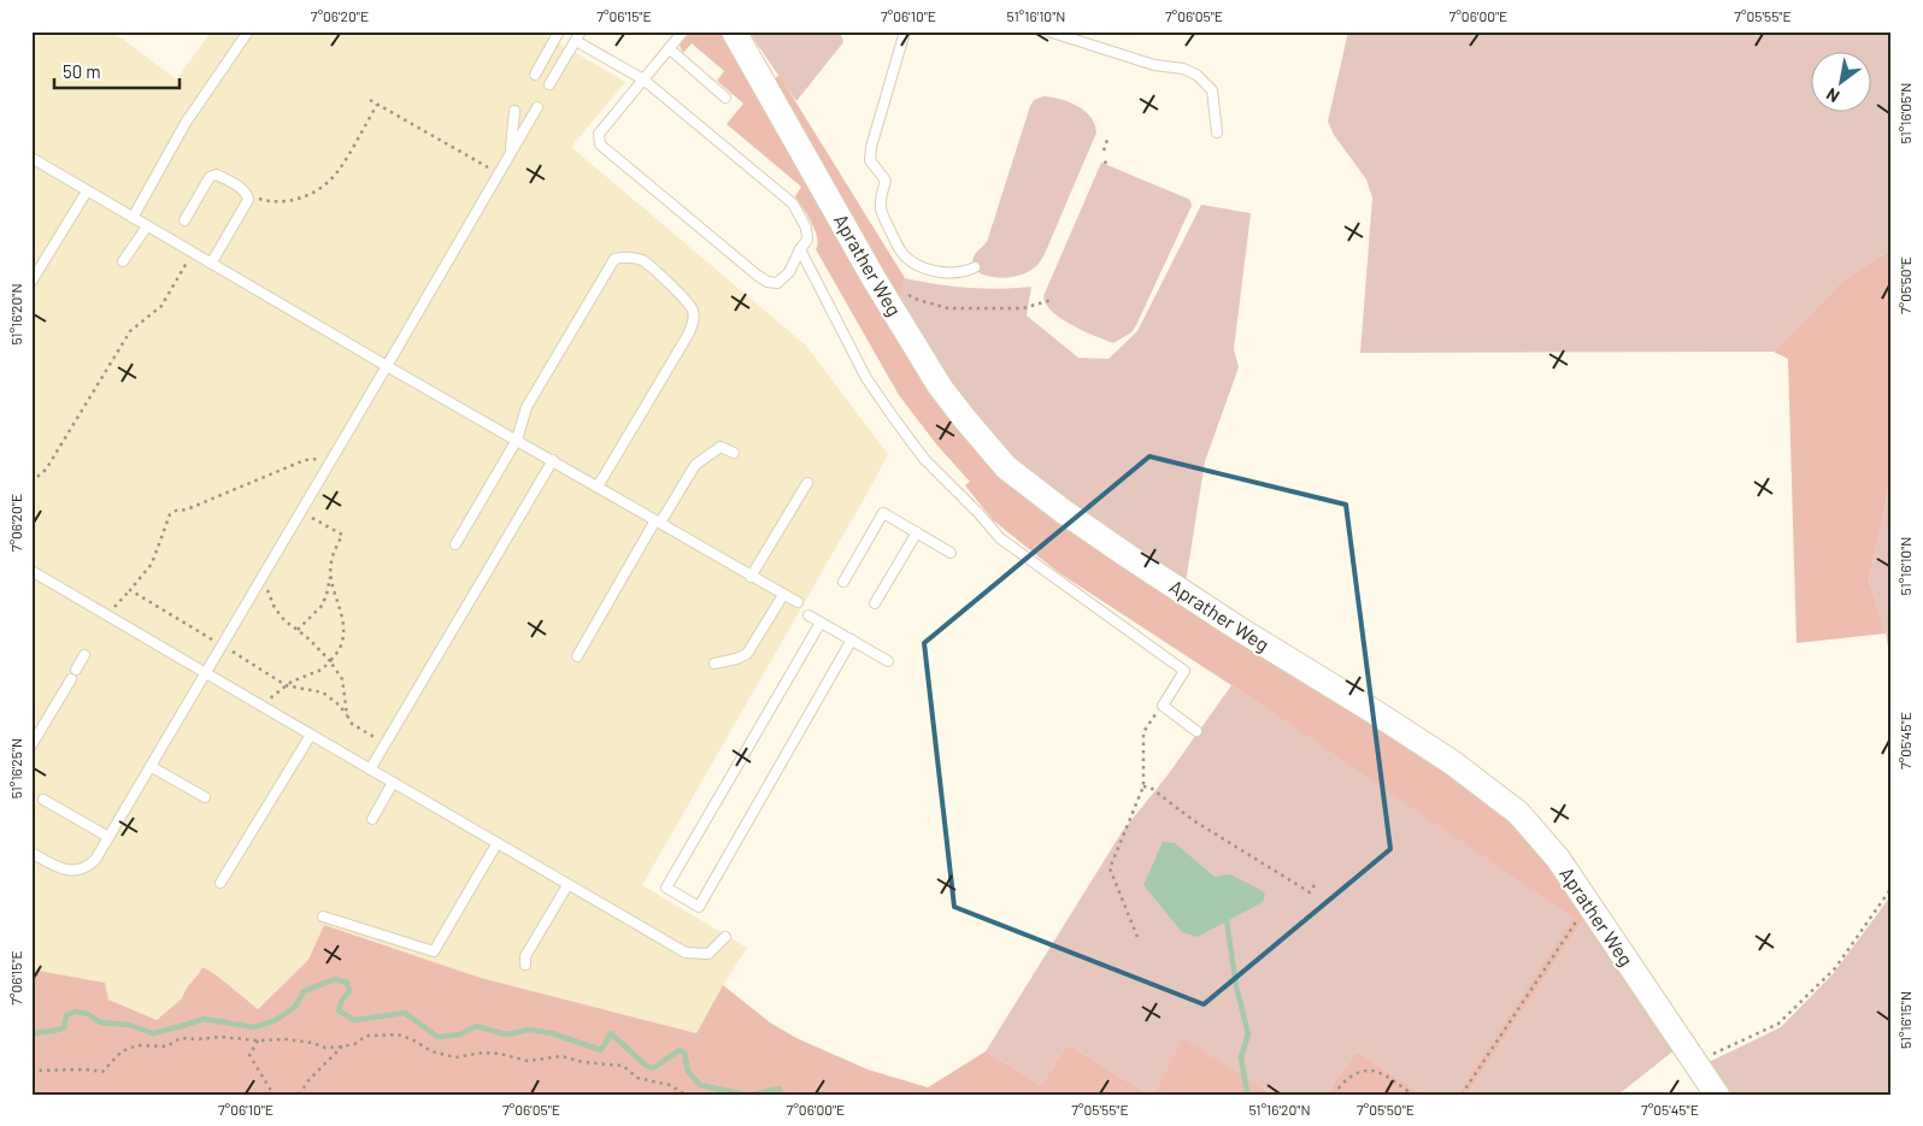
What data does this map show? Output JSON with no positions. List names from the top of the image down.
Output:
{
  "streets": {
    "street": ["Aprather Weg"]
  },
  "scale_bar": "50 m",
  "north": "bottom left",
  "coordinates": [
    "7°06'20\"E",
    "7°06'15\"E",
    "7°06'10\"E",
    "51°16'10\"N",
    "7°06'05\"E",
    "7°06'00\"E",
    "7°05'55\"E",
    "51°16'05\"N",
    "7°05'50\"E",
    "51°16'20\"N",
    "7°05'45\"E",
    "51°16'25\"N",
    "51°16'15\"N"
  ]
}
